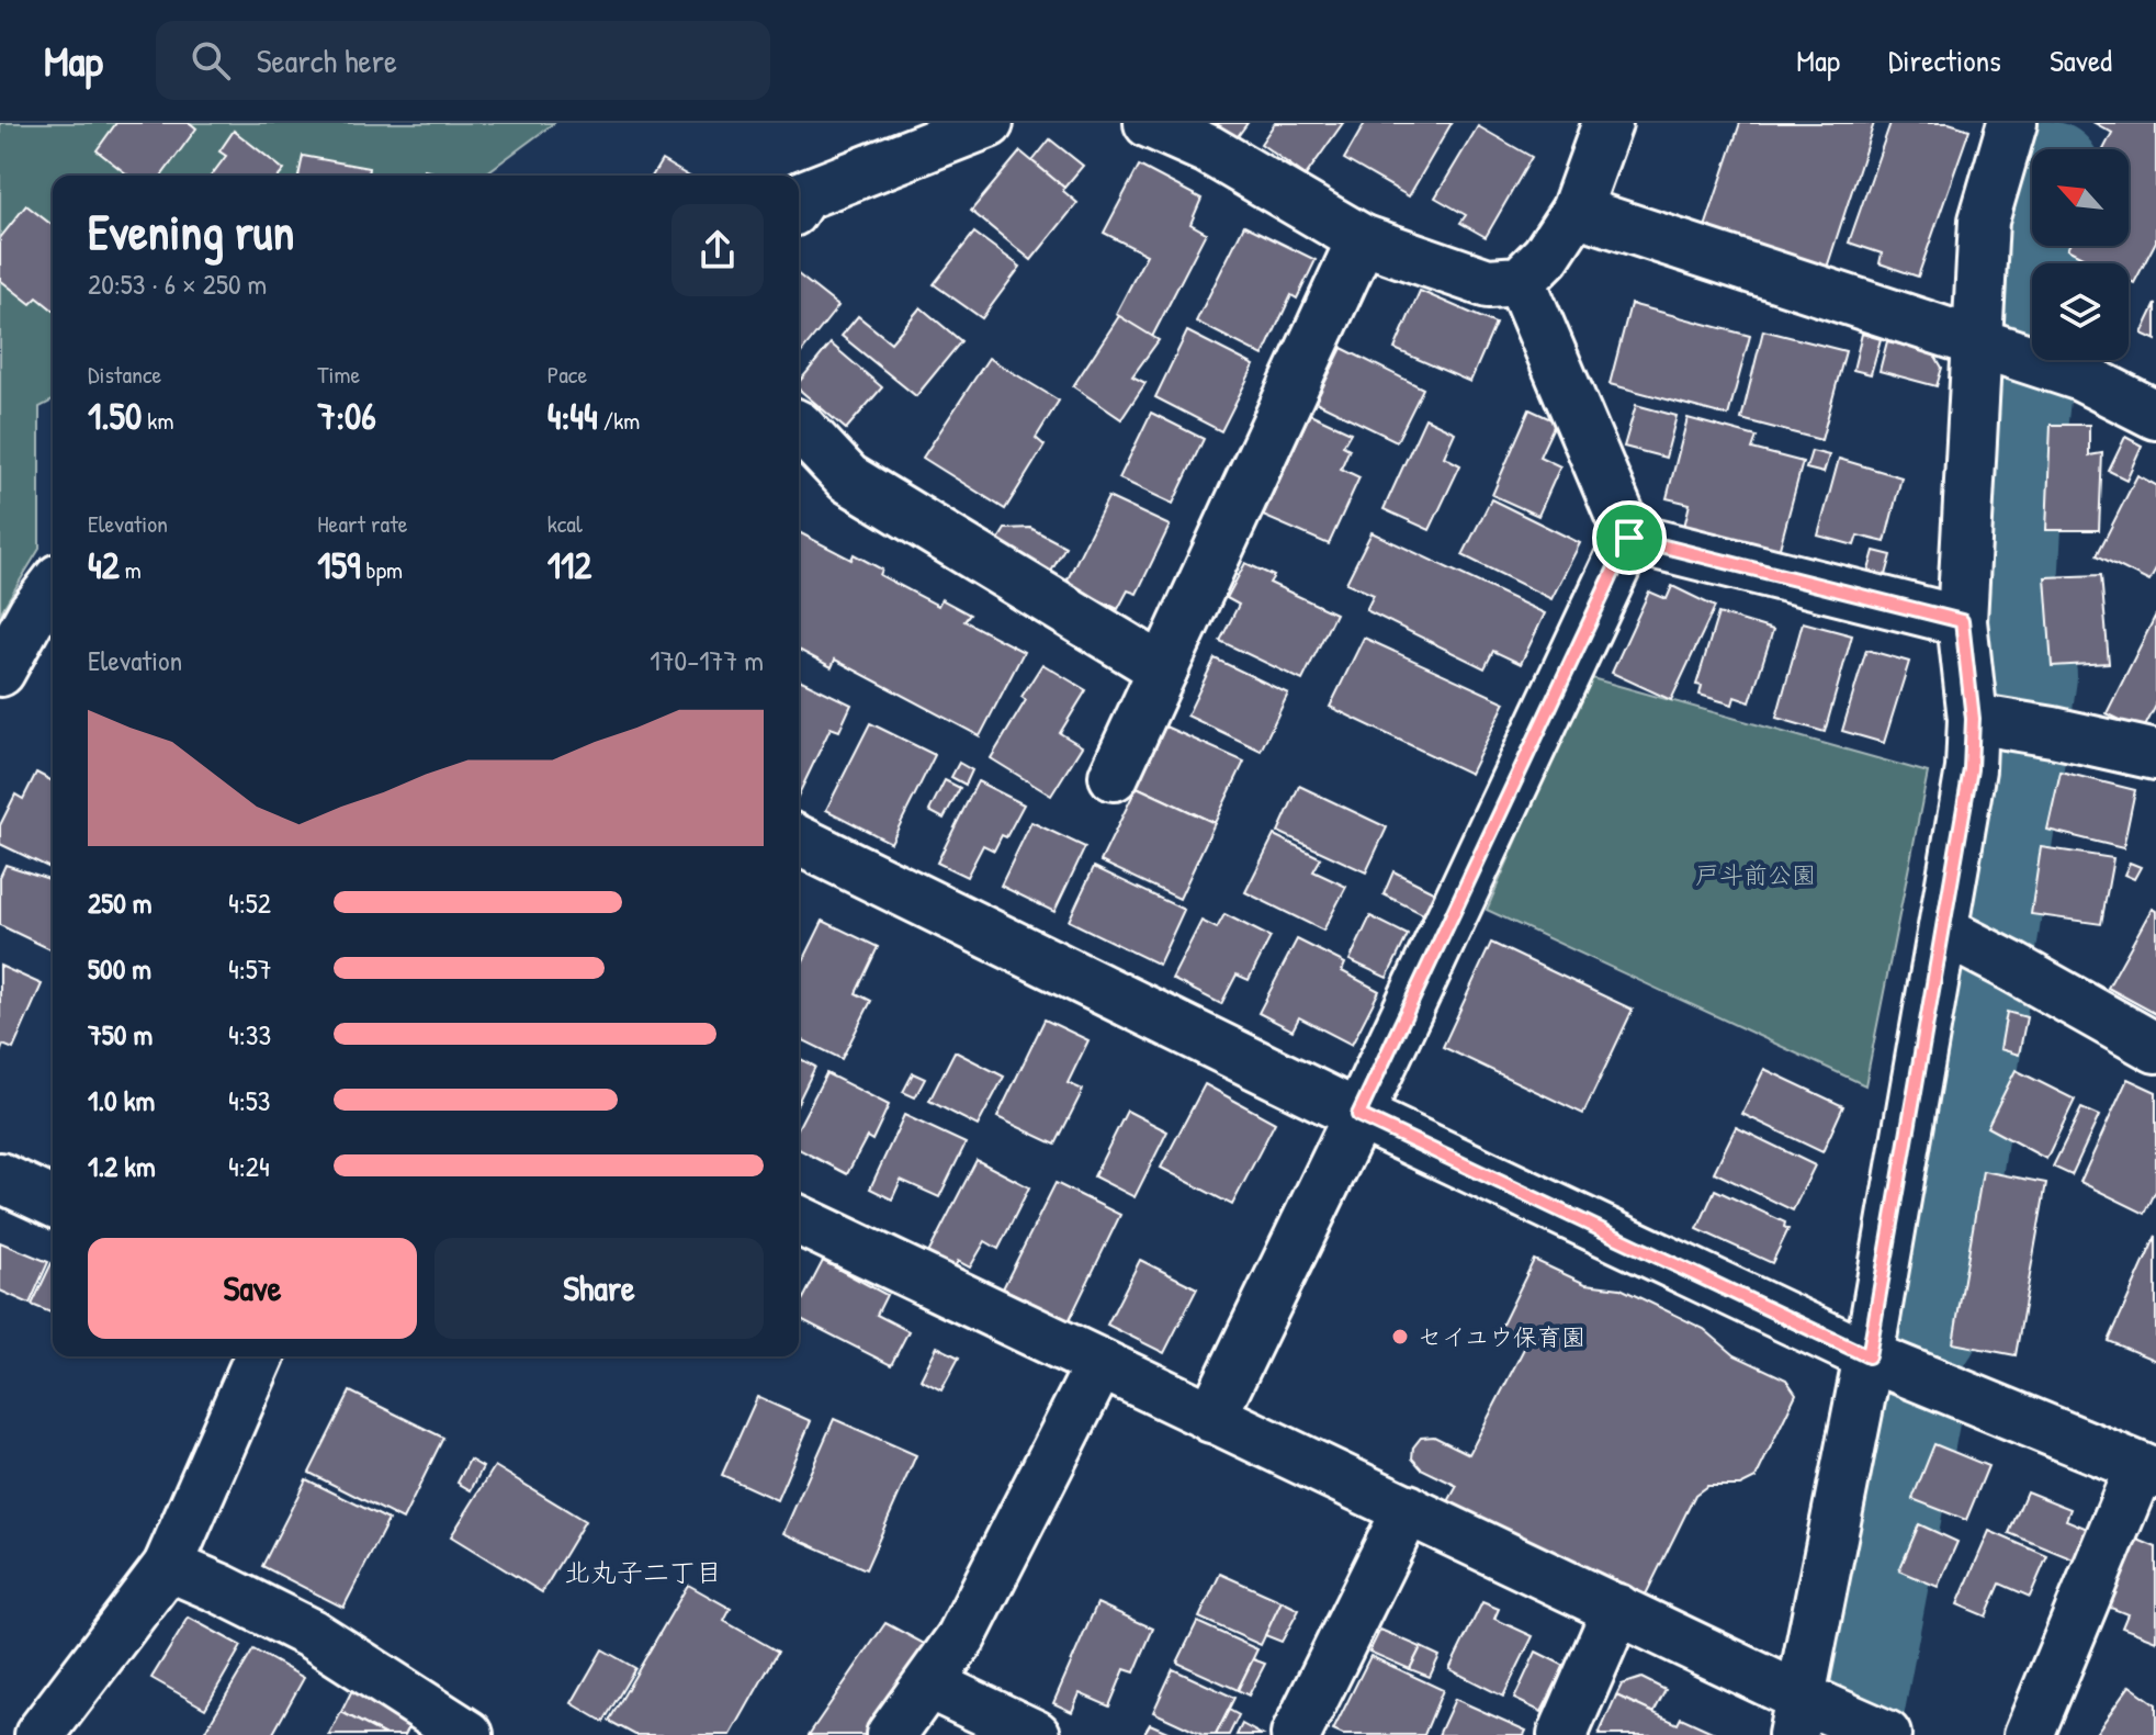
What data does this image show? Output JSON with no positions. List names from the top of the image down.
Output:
{
  "districts": ["北丸子二丁目"],
  "parks": ["戸斗前公園"],
  "places": ["セイユウ保育園"],
  "north": "top left",
  "page": {
    "header": "Map",
    "search": "Search here",
    "nav": ["Map", "Directions", "Saved"],
    "heading": ["Evening run", "20:53 · 6 × 250 m"],
    "stats": [
      ["Distance", "1.50 km"],
      ["Time", "7:06"],
      ["Pace", "4:44 /km"],
      ["Elevation", "42 m"],
      ["Heart rate", "159 bpm"],
      ["kcal", "112"]
    ],
    "chart": ["Elevation", "170–177 m"],
    "list": [
      {
        "name": "250 m",
        "note": "4:52"
      },
      {
        "name": "500 m",
        "note": "4:57"
      },
      {
        "name": "750 m",
        "note": "4:33"
      },
      {
        "name": "1.0 km",
        "note": "4:53"
      },
      {
        "name": "1.2 km",
        "note": "4:24"
      }
    ],
    "buttons": ["Save", "Share"]
  }
}
